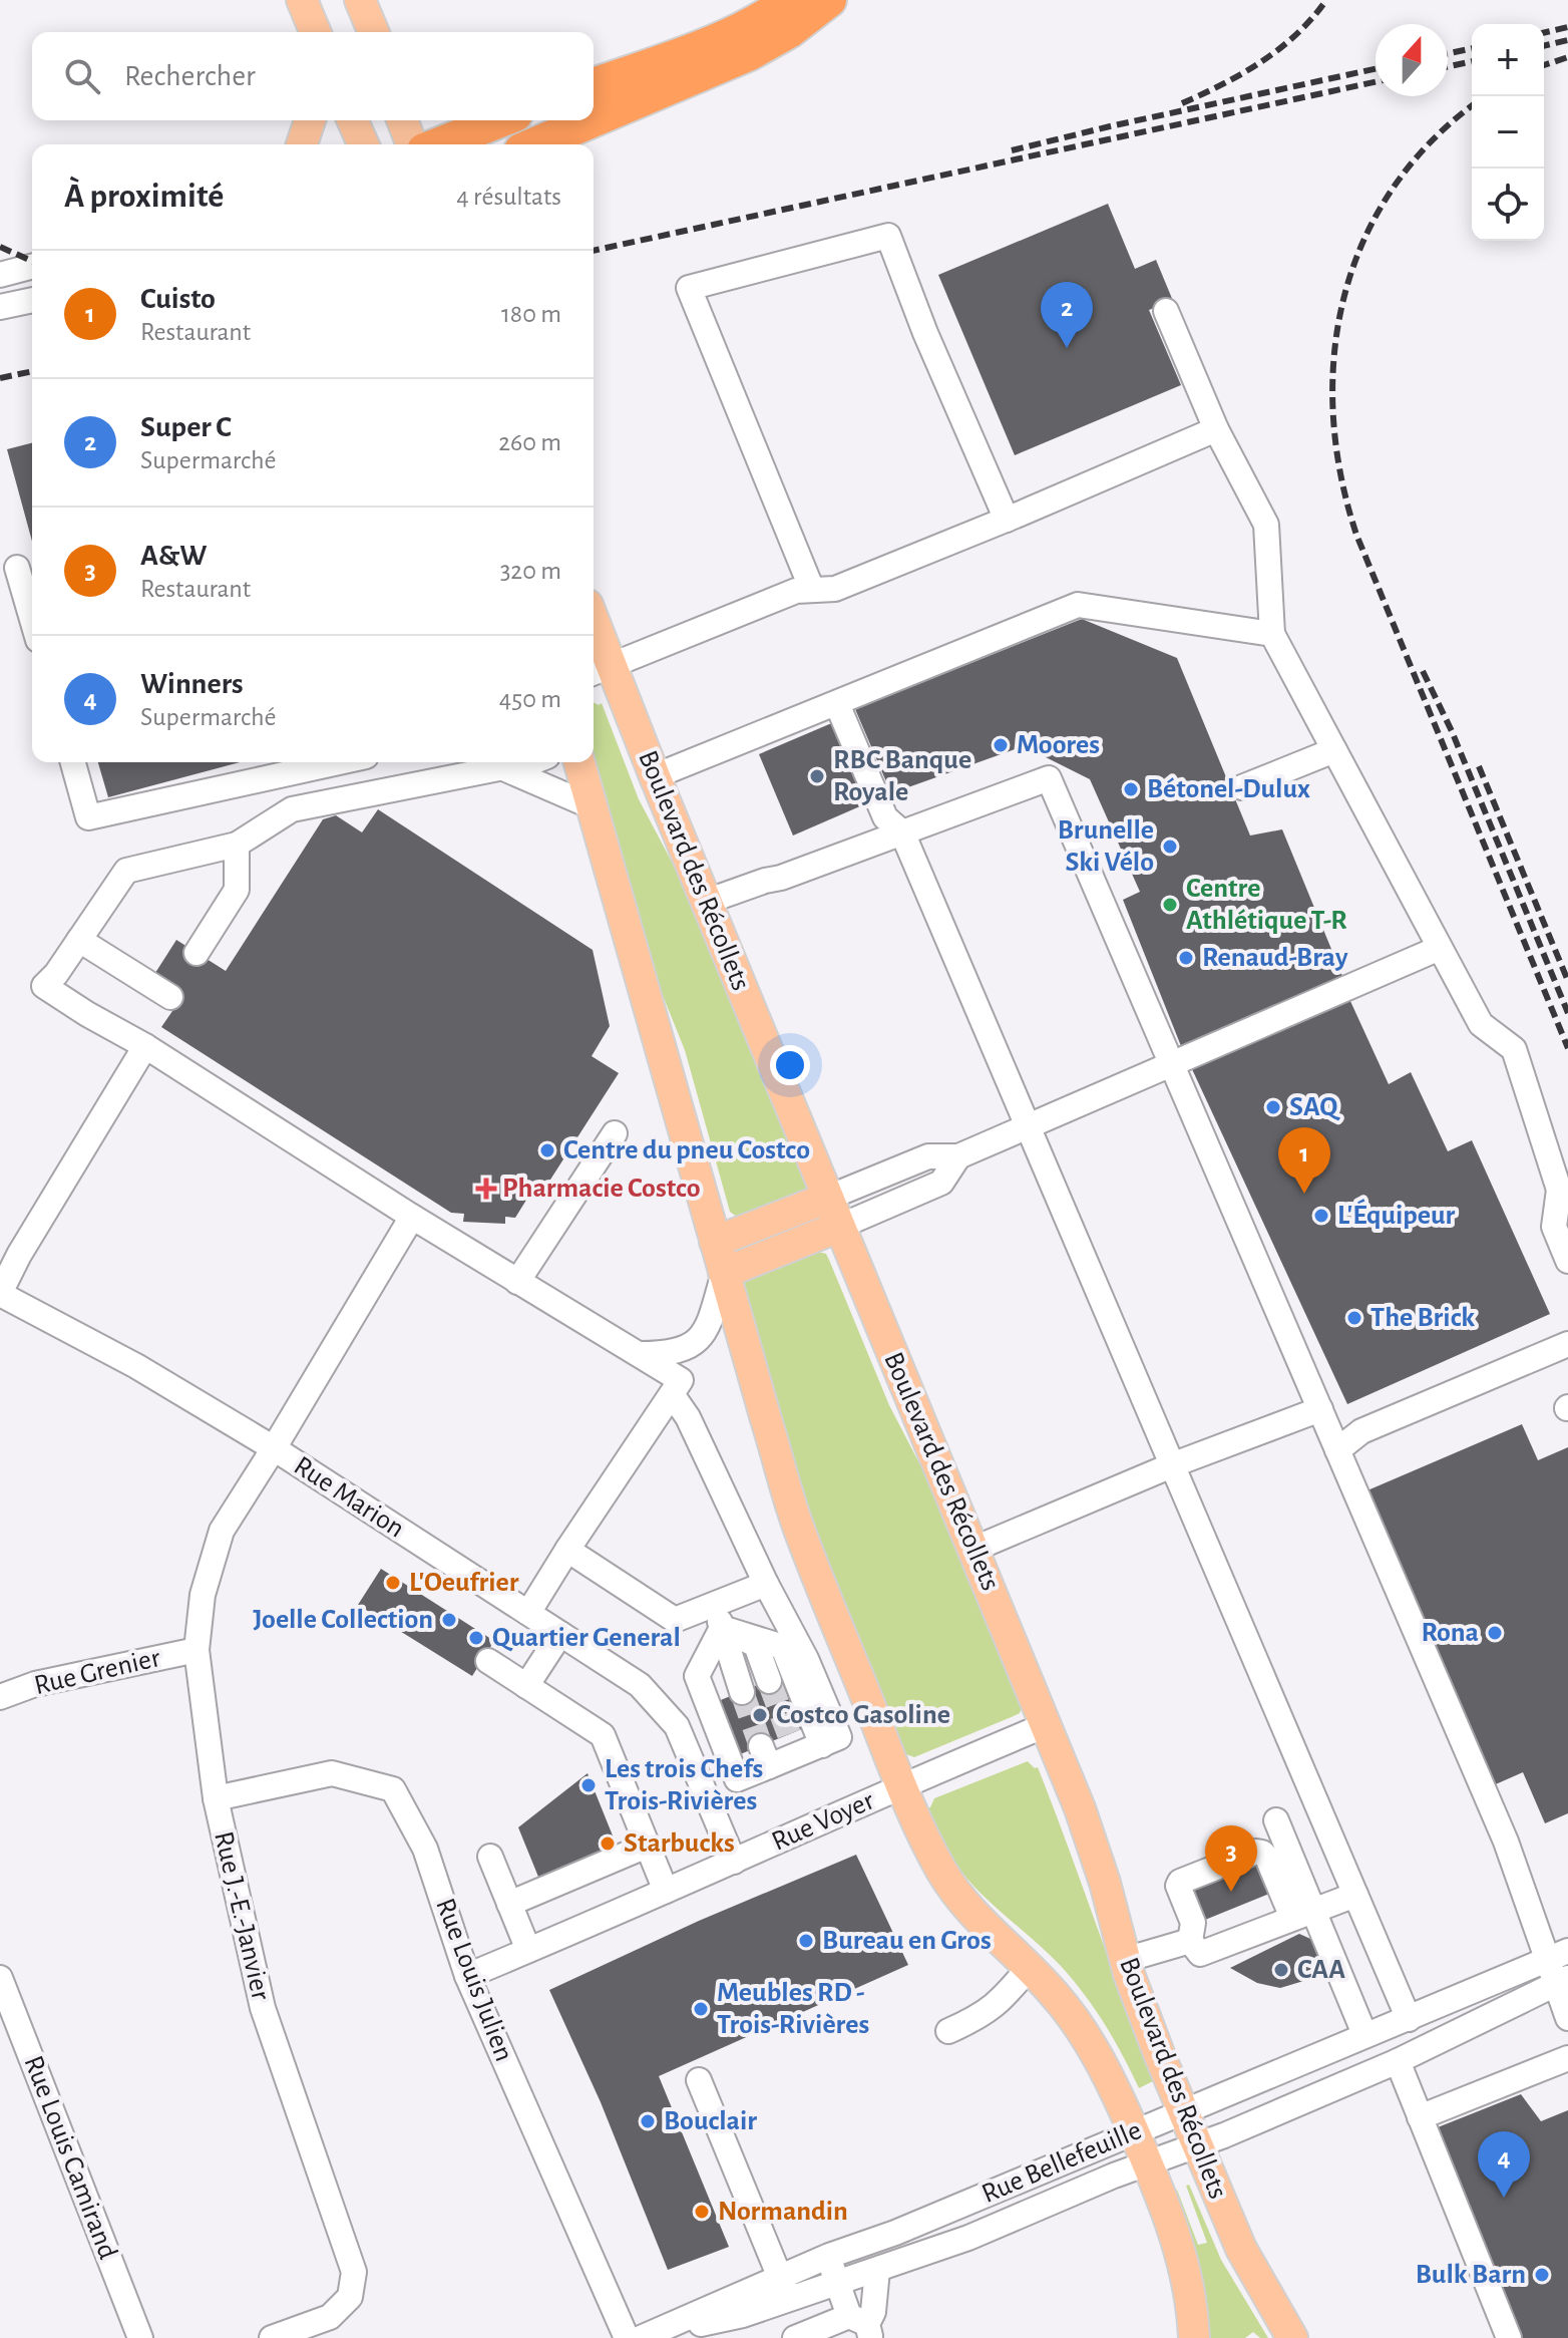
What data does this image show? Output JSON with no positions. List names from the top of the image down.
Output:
{
  "streets": {
    "main road": ["Boulevard des Récollets"],
    "street": [
      "Rue Marion",
      "Rue Grenier",
      "Rue Voyer",
      "Rue J.-E.-Janvier",
      "Rue Louis Julien",
      "Rue Louis Camirand",
      "Rue Bellefeuille"
    ]
  },
  "crossings": [
    ["Boulevard des Récollets", "Rue Voyer"],
    ["Boulevard des Récollets", "Rue Bellefeuille"],
    ["Rue Marion", "Rue Voyer"],
    ["Rue Marion", "Rue J.-E.-Janvier"],
    ["Rue Grenier", "Rue J.-E.-Janvier"],
    ["Rue Voyer", "Rue Louis Julien"],
    ["Rue J.-E.-Janvier", "Rue Louis Julien"],
    ["Rue Louis Julien", "Rue Bellefeuille"]
  ],
  "places": {
    "other": [
      "Moores",
      "RBC Banque Royale",
      "Bétonel-Dulux",
      "Brunelle Ski Vélo",
      "Centre Athlétique T-R",
      "Renaud-Bray",
      "SAQ",
      "Centre du pneu Costco",
      "L'Équipeur",
      "The Brick",
      "L'Oeufrier",
      "Joelle Collection",
      "Rona",
      "Quartier General",
      "Costco Gasoline",
      "Les trois Chefs Trois-Rivières",
      "Starbucks",
      "Bureau en Gros",
      "CAA",
      "Meubles RD - Trois-Rivières",
      "Bouclair",
      "Normandin",
      "Bulk Barn"
    ],
    "health": ["Pharmacie Costco"]
  },
  "north": "top",
  "page": {
    "map_buttons": ["+", "−"],
    "search": "Rechercher",
    "heading": ["À proximité", "4 résultats"],
    "list": [
      {
        "mark": "1",
        "name": "Cuisto",
        "note": "Restaurant",
        "value": "180 m"
      },
      {
        "mark": "2",
        "name": "Super C",
        "note": "Supermarché",
        "value": "260 m"
      },
      {
        "mark": "3",
        "name": "A&W",
        "note": "Restaurant",
        "value": "320 m"
      },
      {
        "mark": "4",
        "name": "Winners",
        "note": "Supermarché",
        "value": "450 m"
      }
    ],
    "pins": [
      "2",
      "1",
      "3",
      "4"
    ]
  }
}
